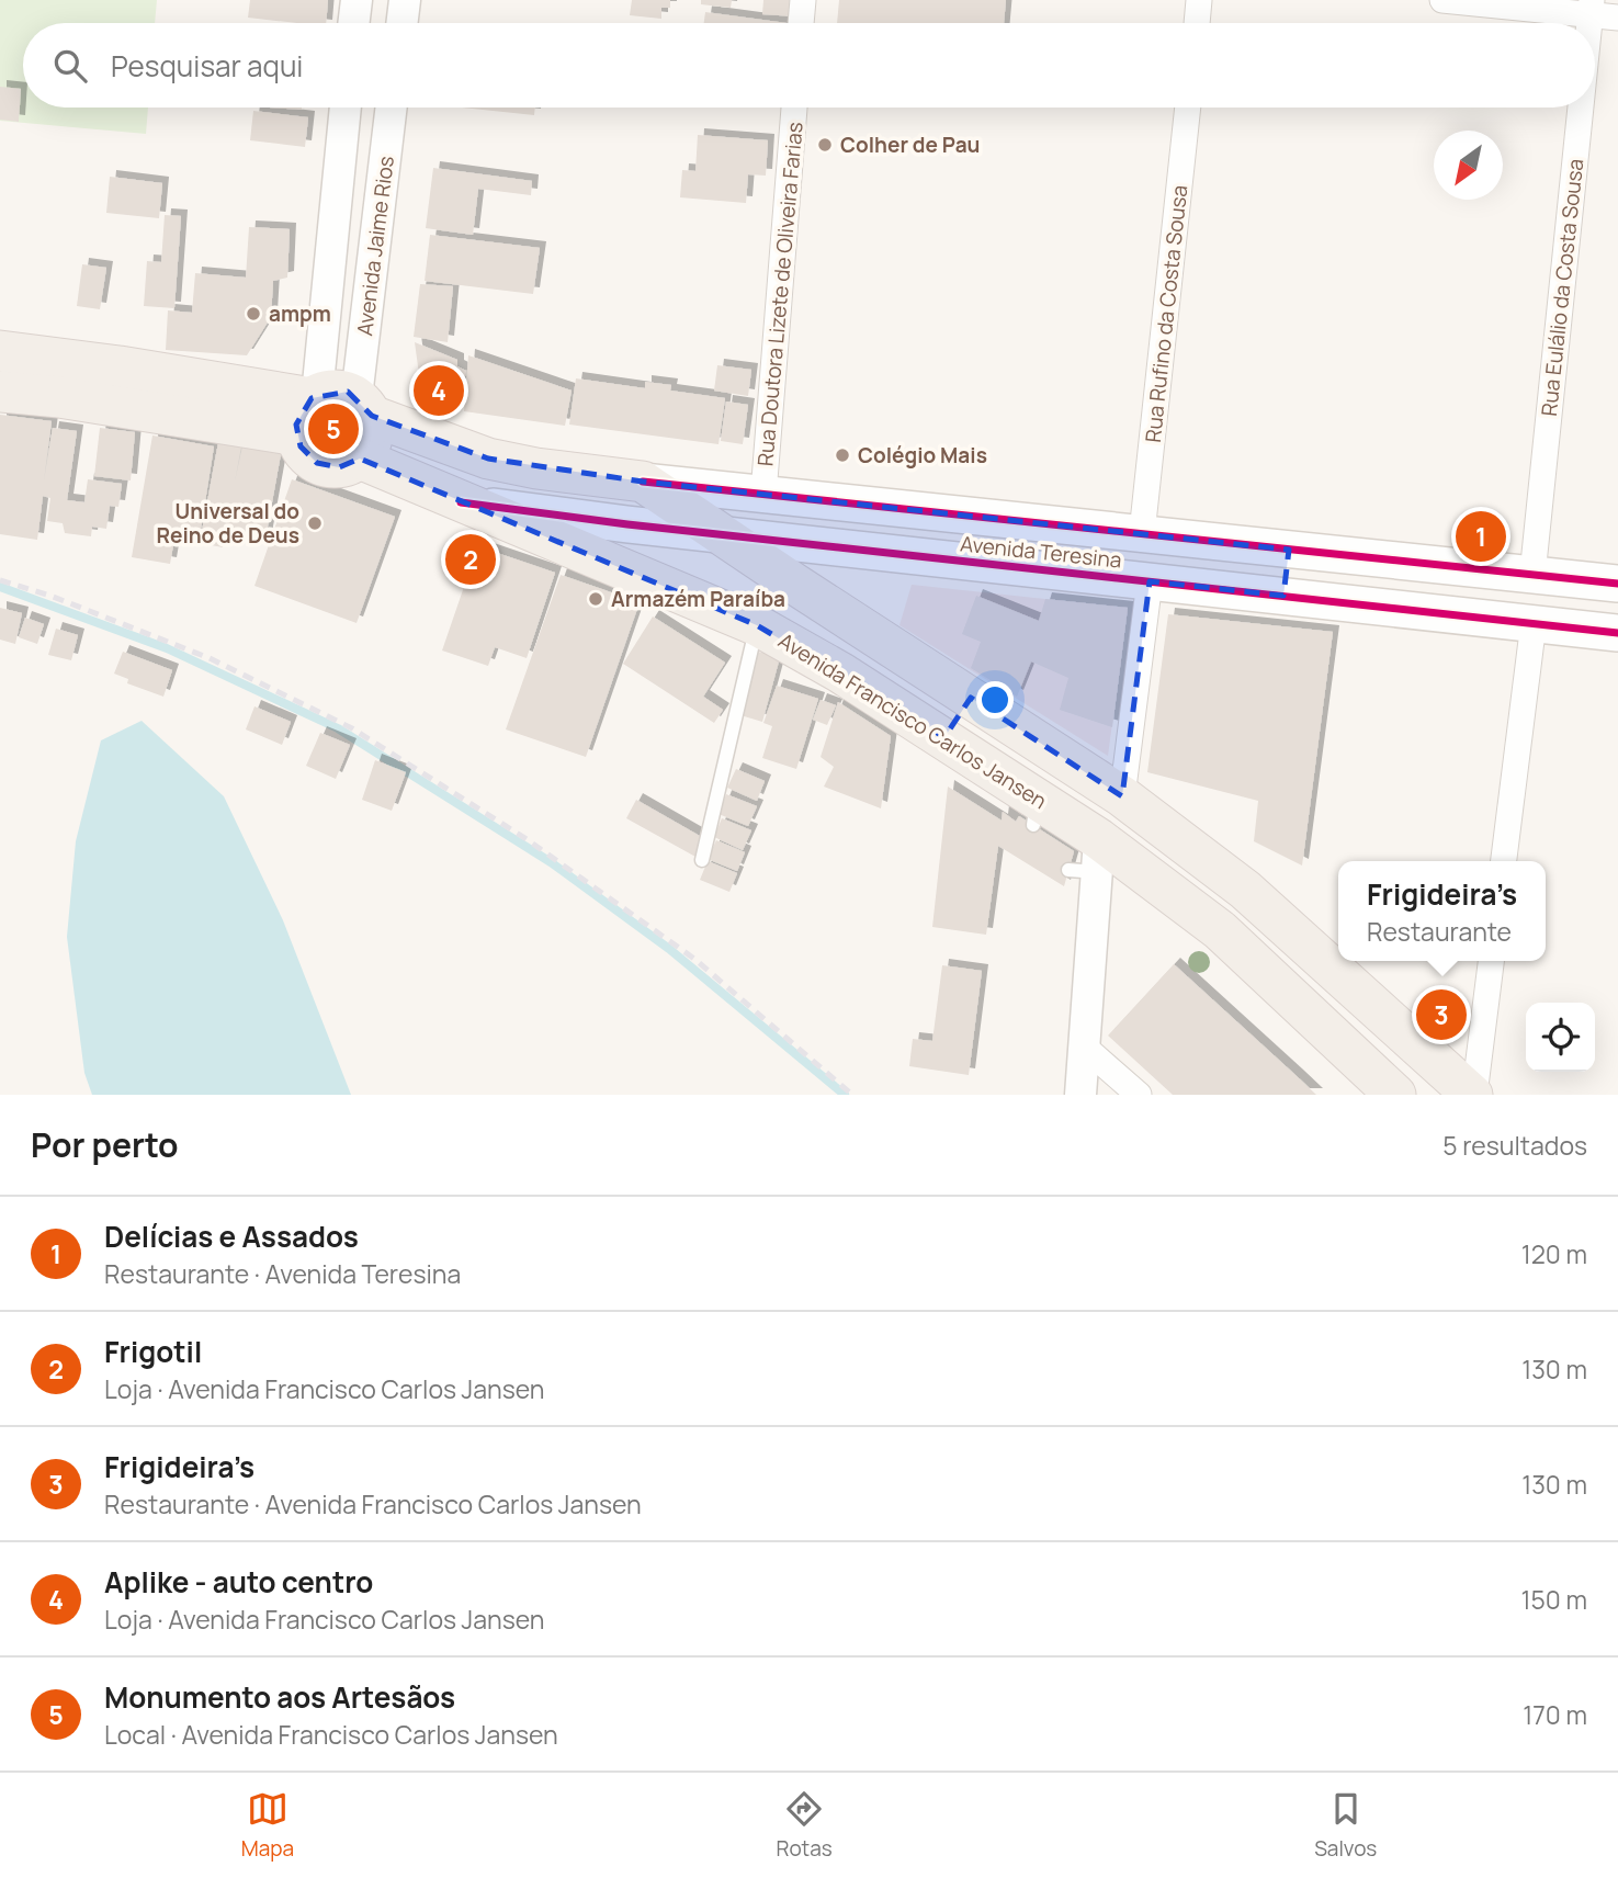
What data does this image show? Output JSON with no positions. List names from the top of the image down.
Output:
{
  "streets": {
    "main road": ["Avenida Teresina", "Avenida Francisco Carlos Jansen"],
    "street": [
      "Avenida Jaime Rios",
      "Rua Eulálio da Costa Sousa",
      "Rua Doutora Lizete de Oliveira Farias",
      "Rua Rufino da Costa Sousa"
    ]
  },
  "crossings": [
    ["Avenida Jaime Rios", "Avenida Francisco Carlos Jansen"],
    ["Rua Eulálio da Costa Sousa", "Avenida Teresina"],
    ["Rua Doutora Lizete de Oliveira Farias", "Avenida Teresina"],
    ["Rua Rufino da Costa Sousa", "Avenida Teresina"],
    ["Avenida Teresina", "Avenida Francisco Carlos Jansen"]
  ],
  "places": [
    "Colher de Pau",
    "ampm",
    "Colégio Mais",
    "Universal do Reino de Deus",
    "Armazém Paraíba"
  ],
  "north": "bottom left",
  "page": {
    "search": "Pesquisar aqui",
    "pins": [
      "4",
      "5",
      "1",
      "2",
      "3"
    ],
    "popup": ["Frigideira’s", "Restaurante"],
    "heading": ["Por perto", "5 resultados"],
    "list": [
      {
        "mark": "1",
        "name": "Delícias e Assados",
        "note": "Restaurante · Avenida Teresina",
        "value": "120 m"
      },
      {
        "mark": "2",
        "name": "Frigotil",
        "note": "Loja · Avenida Francisco Carlos Jansen",
        "value": "130 m"
      },
      {
        "mark": "3",
        "name": "Frigideira’s",
        "note": "Restaurante · Avenida Francisco Carlos Jansen",
        "value": "130 m"
      },
      {
        "mark": "4",
        "name": "Aplike - auto centro",
        "note": "Loja · Avenida Francisco Carlos Jansen",
        "value": "150 m"
      },
      {
        "mark": "5",
        "name": "Monumento aos Artesãos",
        "note": "Local · Avenida Francisco Carlos Jansen",
        "value": "170 m"
      }
    ],
    "nav": ["Mapa", "Rotas", "Salvos"]
  }
}
